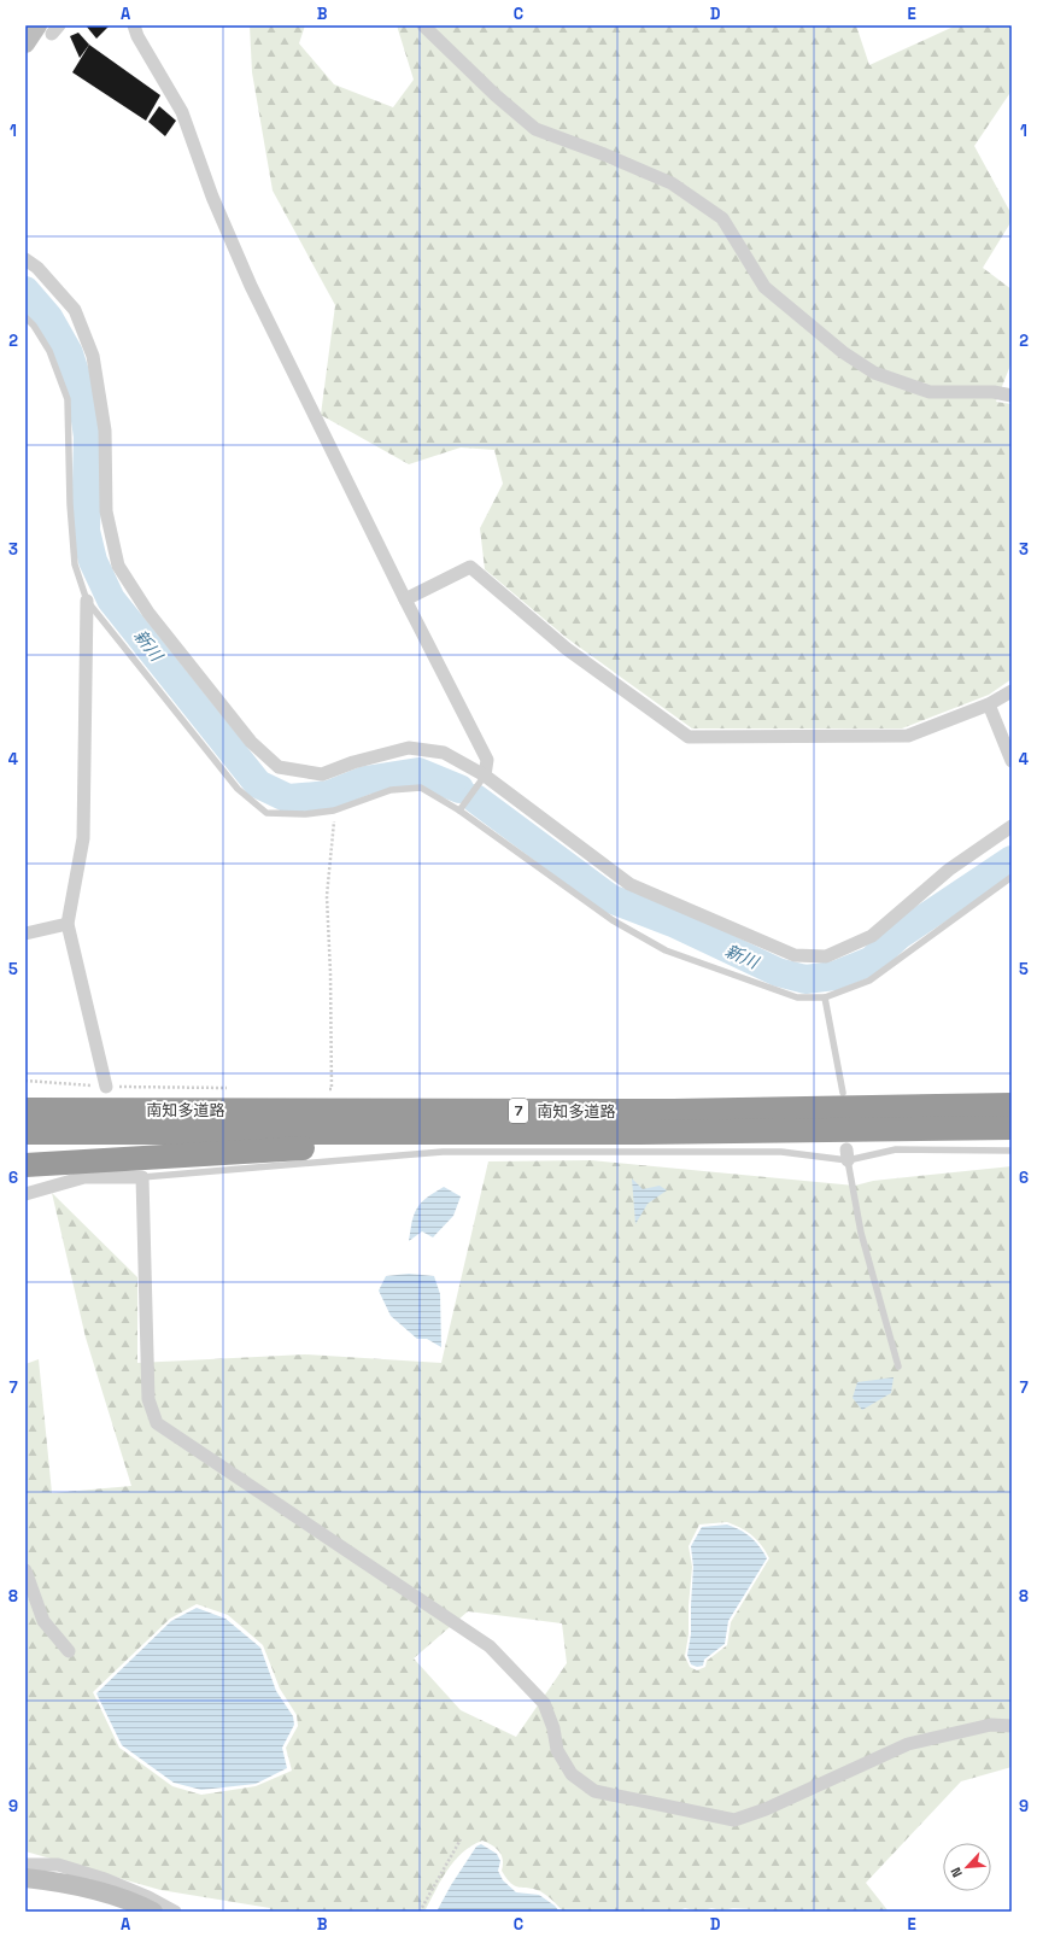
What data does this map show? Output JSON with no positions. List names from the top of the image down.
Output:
{
  "streets": {
    "highway": ["南知多道路", "7"]
  },
  "water": ["新川"],
  "north": "bottom left",
  "grid": {
    "columns": [
      "A",
      "B",
      "C",
      "D",
      "E"
    ],
    "rows": [
      "1",
      "2",
      "3",
      "4",
      "5",
      "6",
      "7",
      "8",
      "9"
    ]
  }
}
